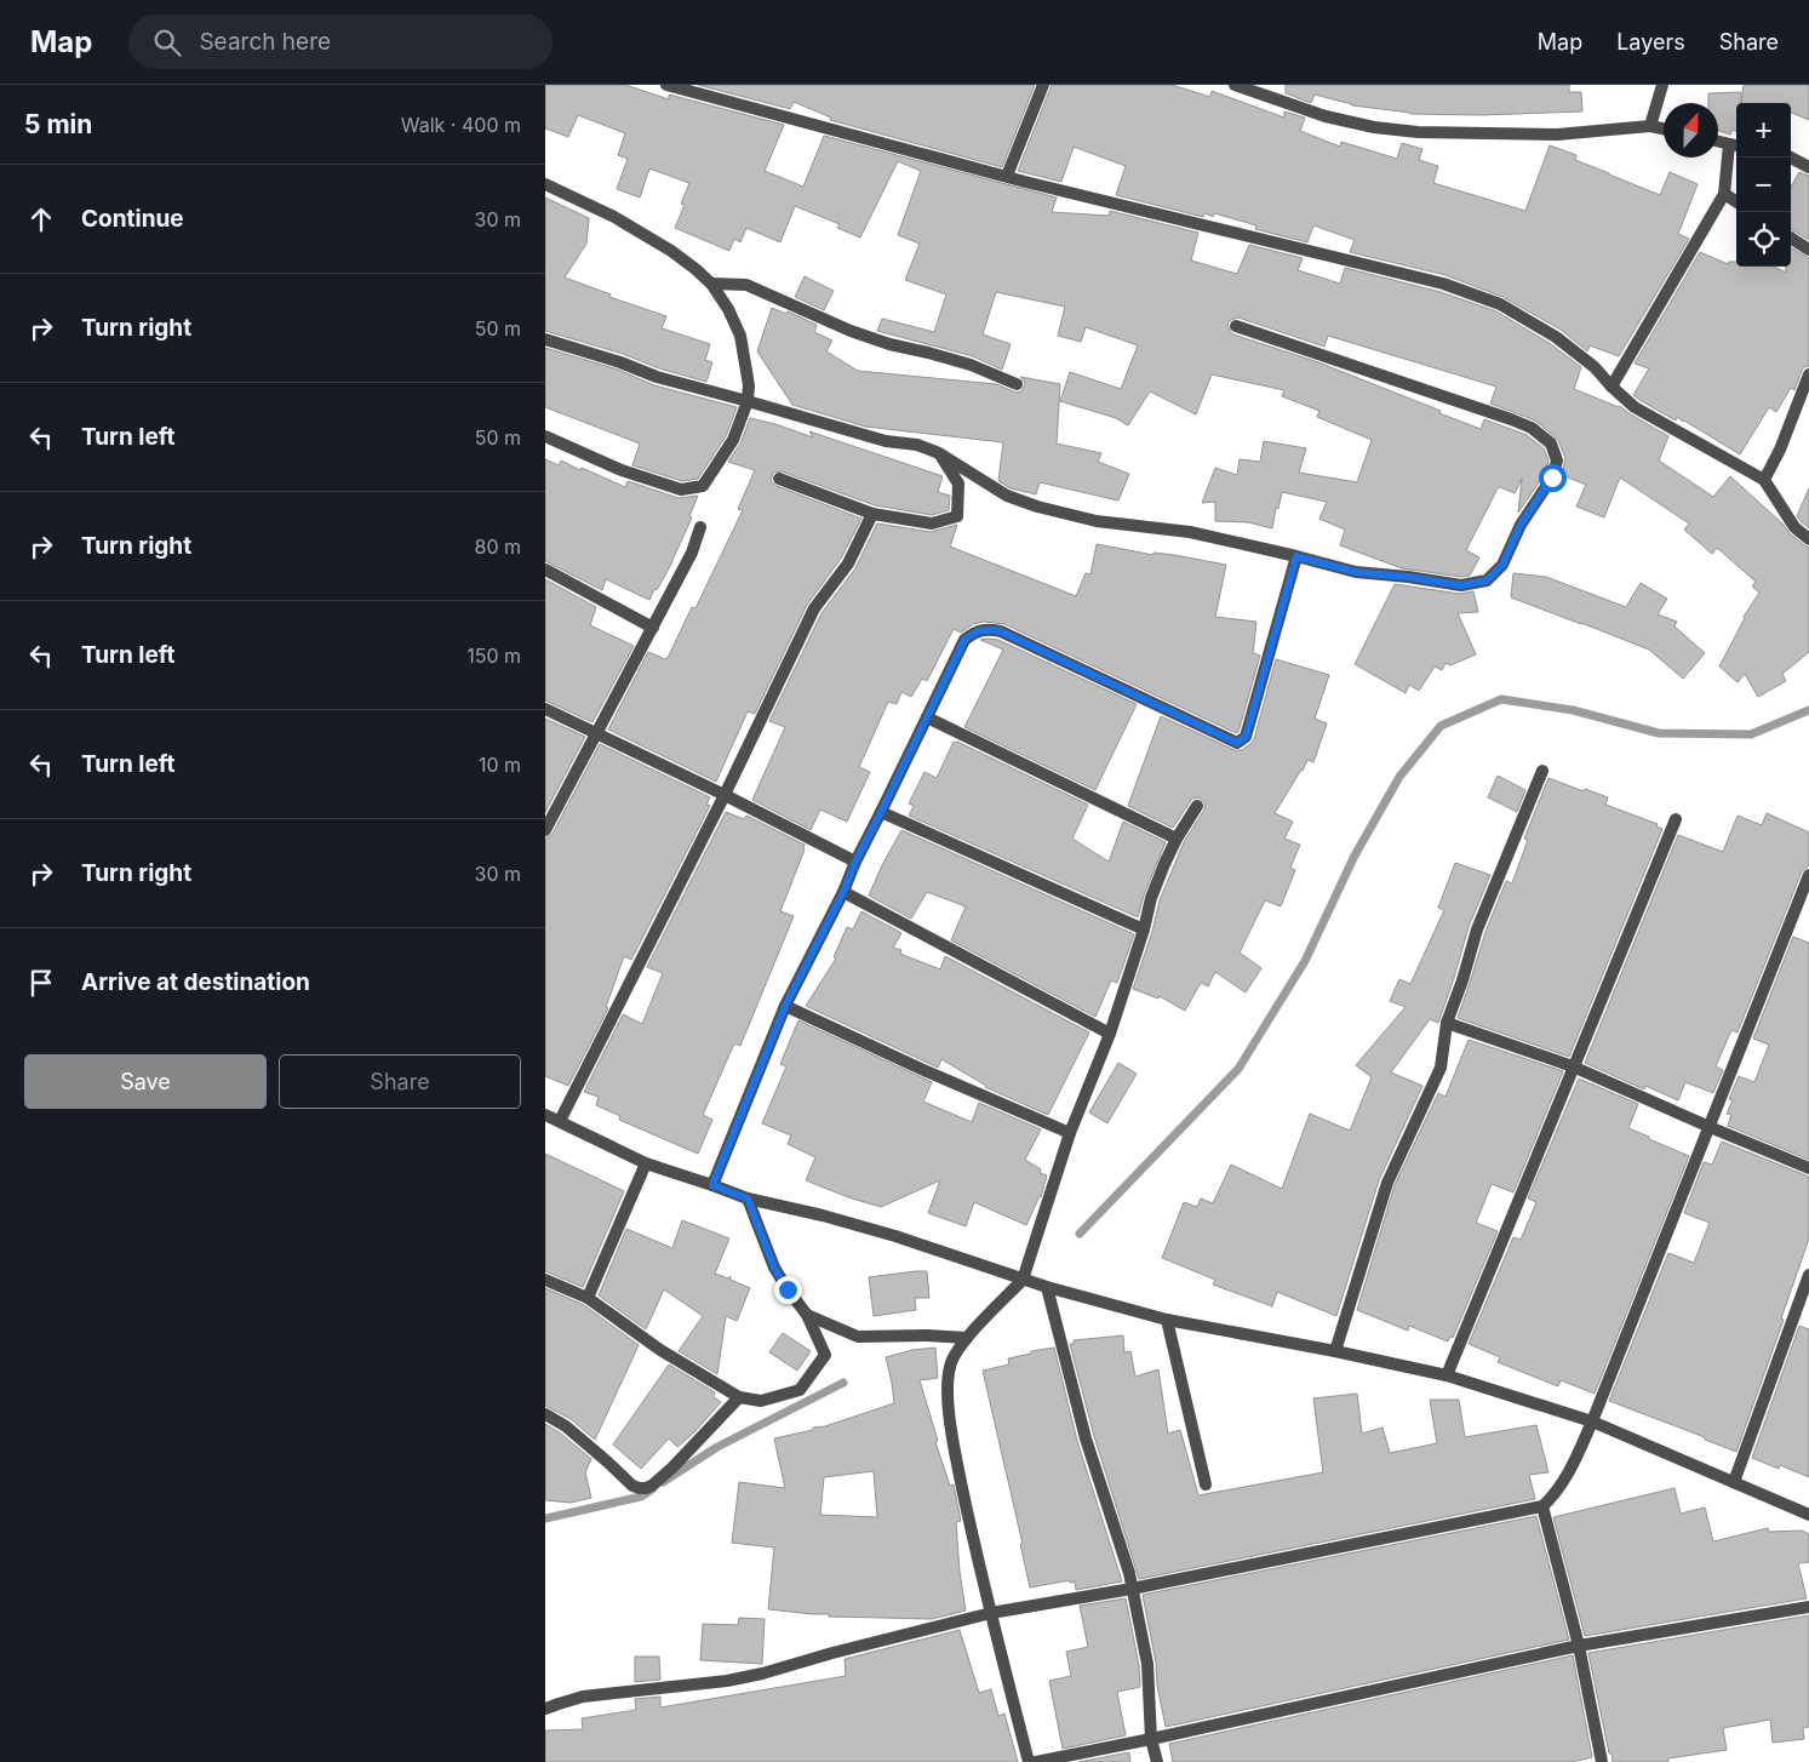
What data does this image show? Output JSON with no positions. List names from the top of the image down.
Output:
{
  "north": "top",
  "page": {
    "header": "Map",
    "search": "Search here",
    "nav": ["Map", "Layers", "Share"],
    "heading": ["5 min", "Walk · 400 m"],
    "map_buttons": ["+", "−"],
    "list": [
      ["Continue", "30 m"],
      ["Turn right", "50 m"],
      ["Turn left", "50 m"],
      ["Turn right", "80 m"],
      ["Turn left", "150 m"],
      ["Turn left", "10 m"],
      ["Turn right", "30 m"],
      "Arrive at destination"
    ],
    "buttons": ["Save", "Share"]
  }
}
